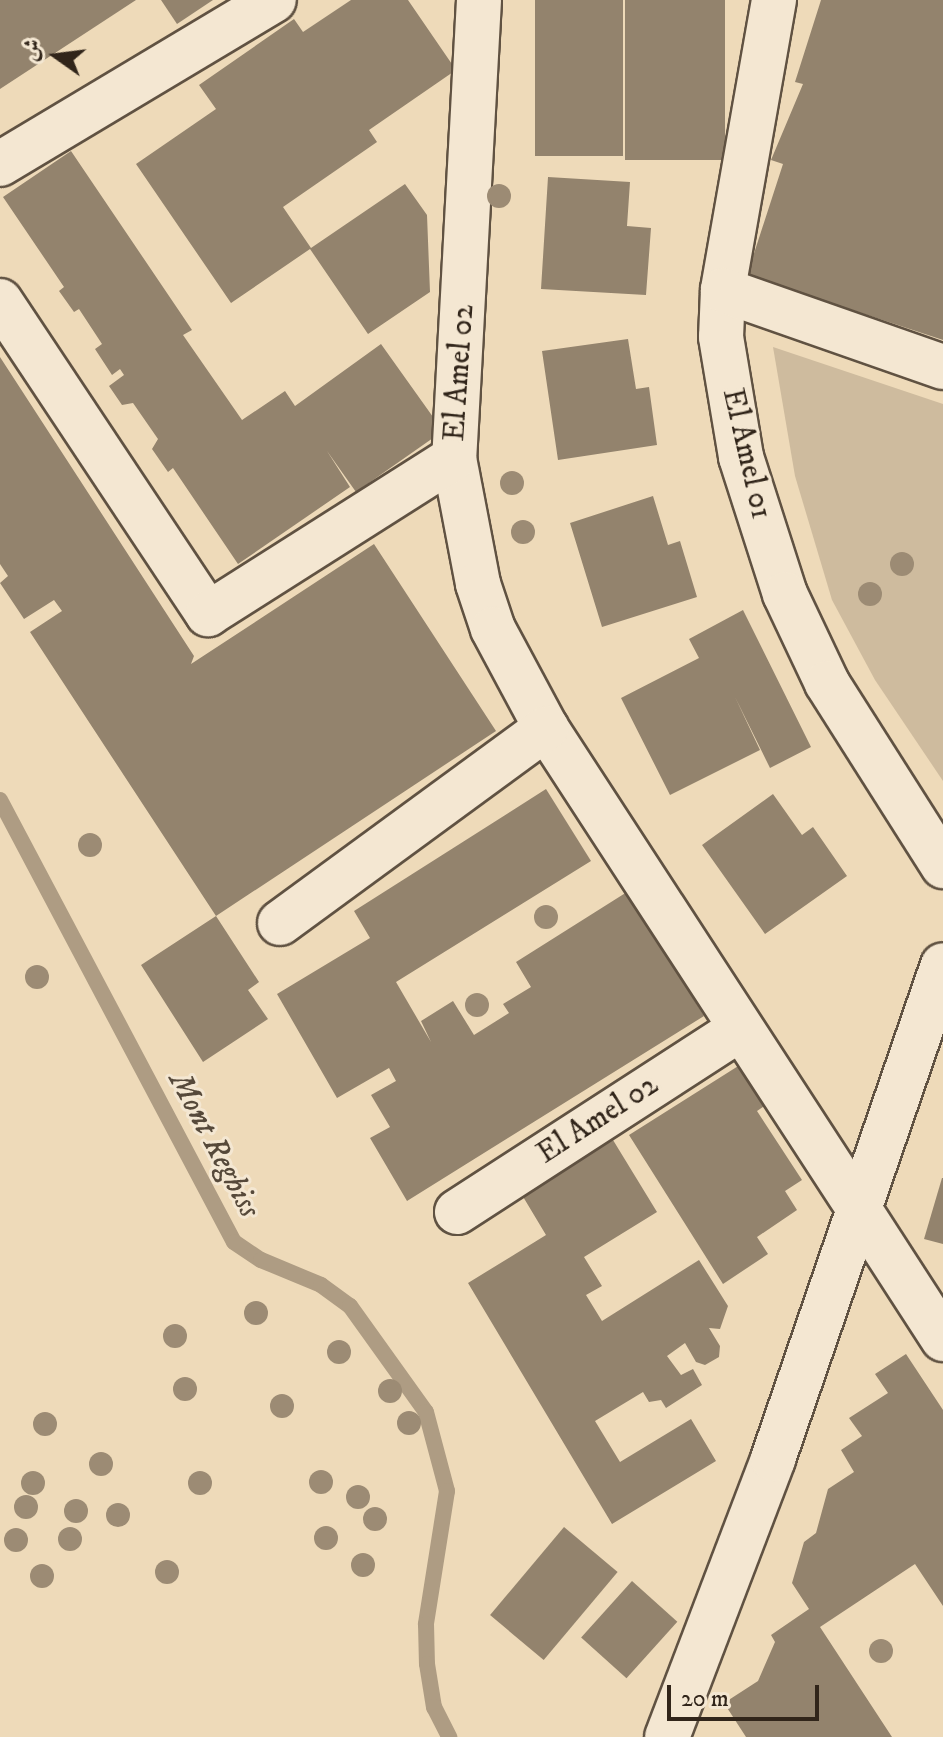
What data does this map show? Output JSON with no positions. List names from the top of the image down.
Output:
{
  "streets": {
    "street": ["El Amel 02", "El Amel 01"]
  },
  "water": ["Mont Reghiss"],
  "scale_bar": "20 m",
  "north": "left"
}
